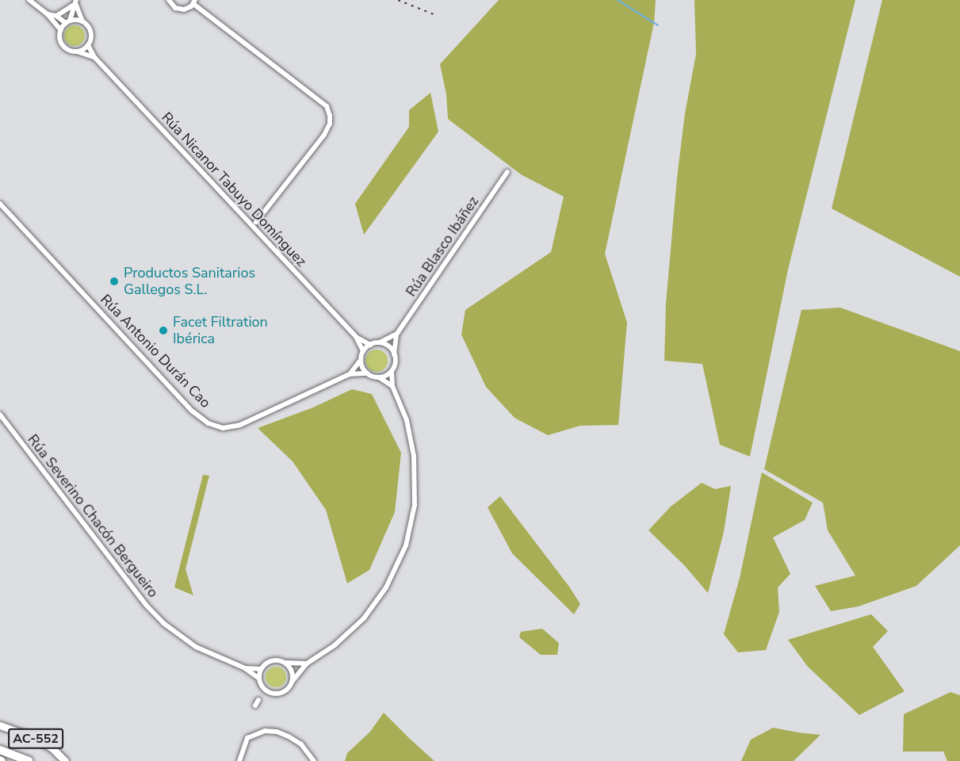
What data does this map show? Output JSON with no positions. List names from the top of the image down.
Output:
{
  "streets": {
    "main road": ["AC-552"],
    "street": [
      "Rúa Nicanor Tabuyo Domínguez",
      "Rúa Blasco Ibáñez",
      "Rúa Antonio Durán Cao",
      "Rúa Severino Chacón Bergueiro"
    ]
  },
  "crossings": [
    ["Rúa Nicanor Tabuyo Domínguez", "Rúa Blasco Ibáñez"],
    ["Rúa Nicanor Tabuyo Domínguez", "Rúa Antonio Durán Cao"],
    ["Rúa Blasco Ibáñez", "Rúa Antonio Durán Cao"]
  ],
  "places": ["Productos Sanitarios Gallegos S.L.", "Facet Filtration Ibérica"]
}
